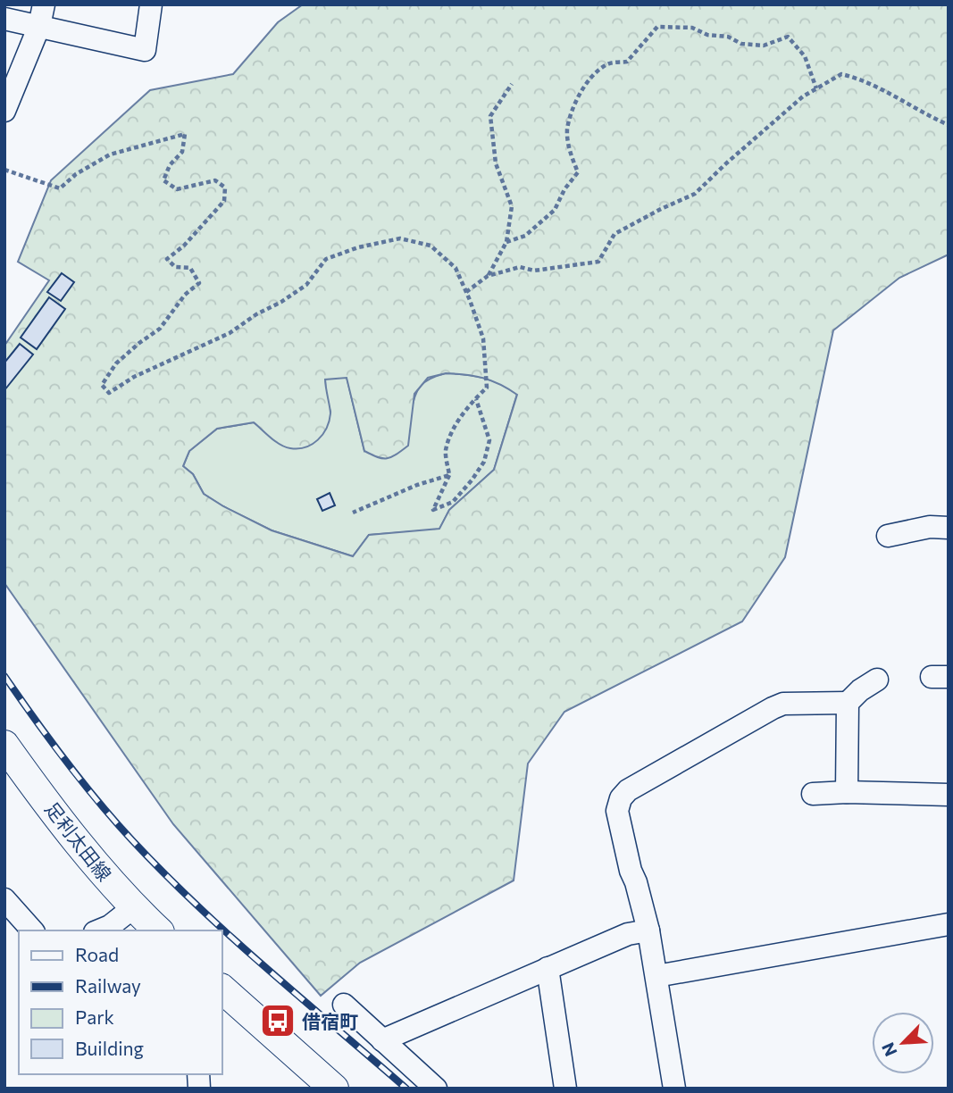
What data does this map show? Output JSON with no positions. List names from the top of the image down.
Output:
{
  "streets": {
    "main road": ["足利太田線"]
  },
  "places": {
    "bus stop": ["借宿町"]
  },
  "legend": [
    "Road",
    "Railway",
    "Park",
    "Building"
  ],
  "north": "bottom left"
}
